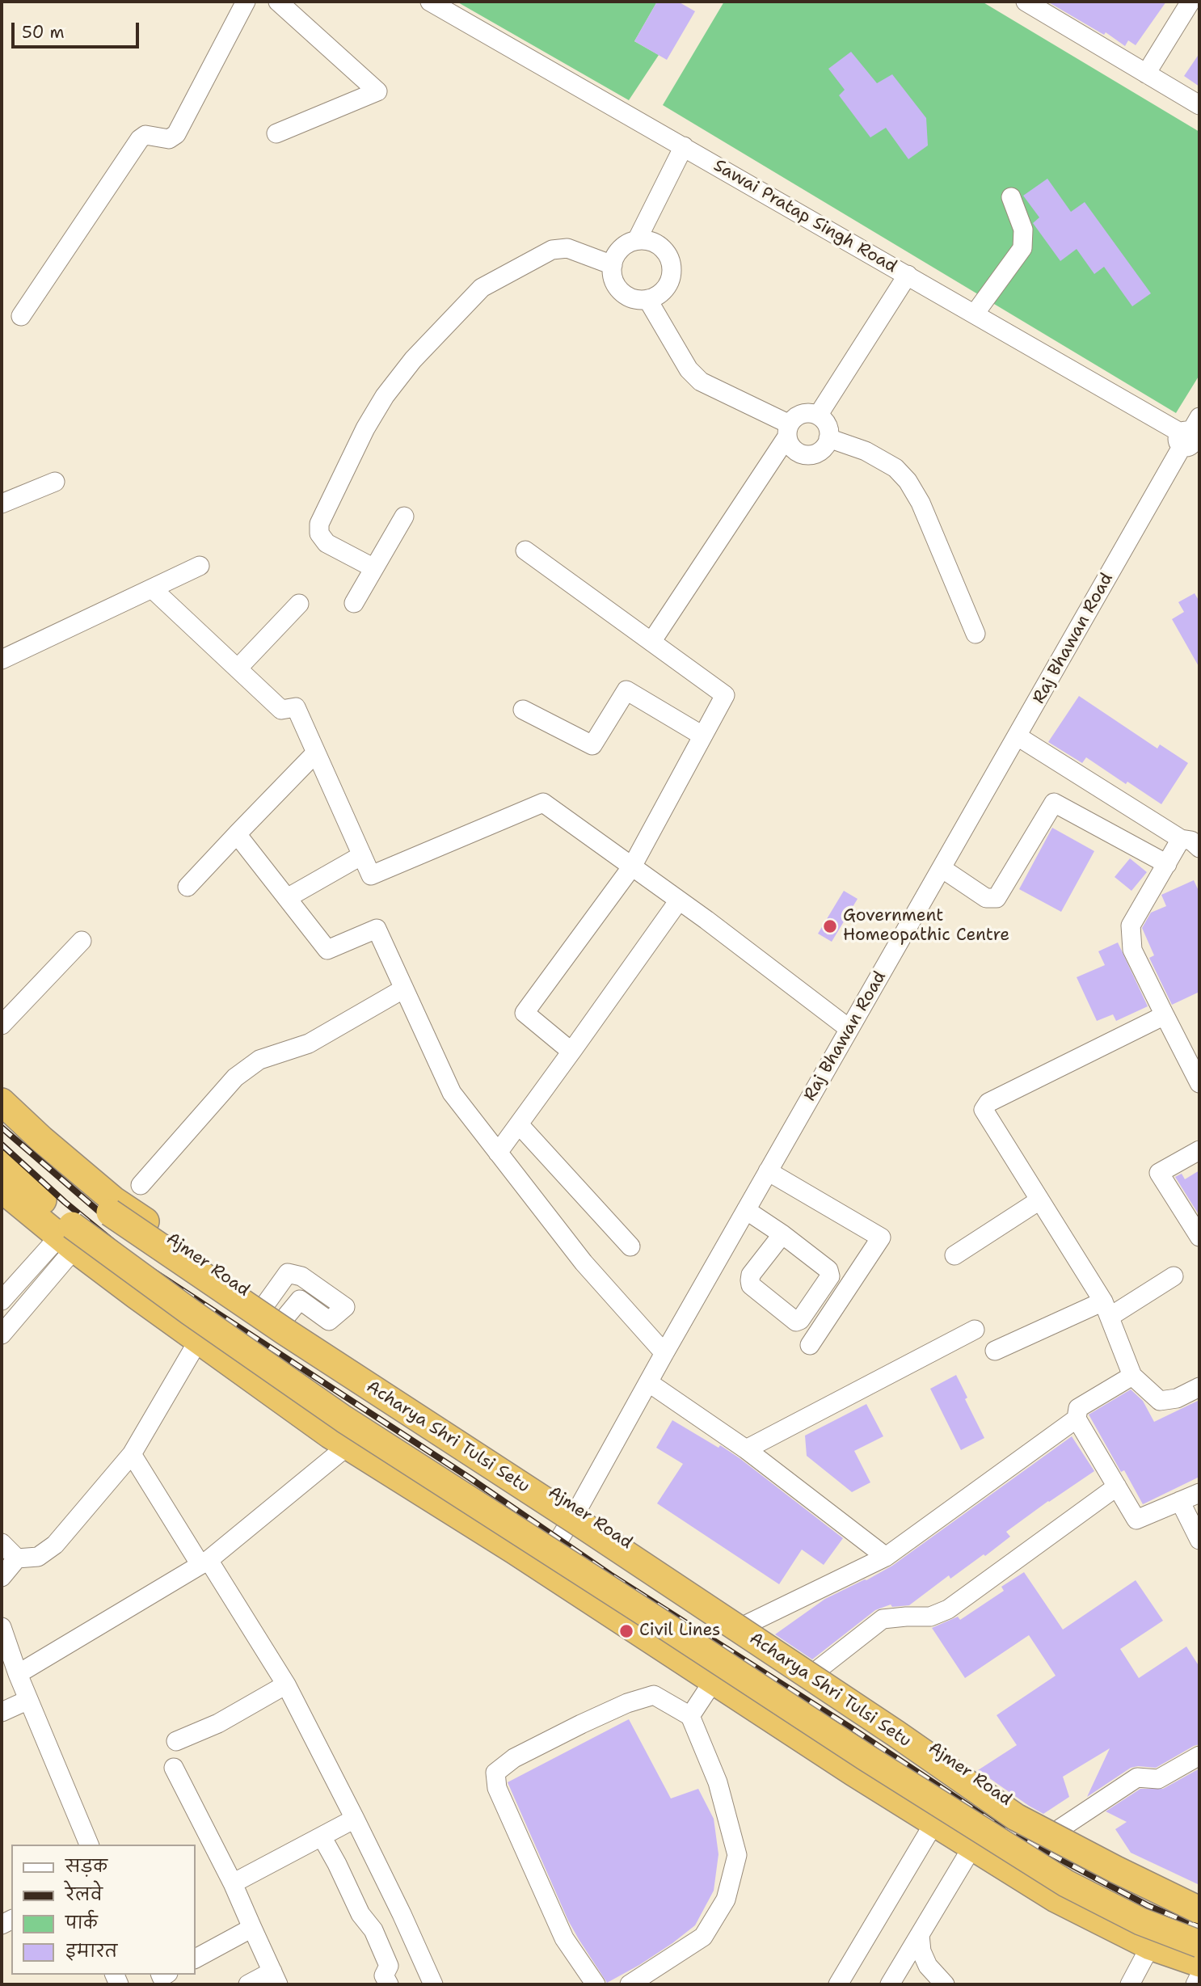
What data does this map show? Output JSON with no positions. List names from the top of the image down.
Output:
{
  "streets": {
    "highway": ["Ajmer Road", "Acharya Shri Tulsi Setu"],
    "street": ["Sawai Pratap Singh Road", "Raj Bhawan Road"]
  },
  "crossings": [
    ["Sawai Pratap Singh Road", "Raj Bhawan Road"],
    ["Raj Bhawan Road", "Ajmer Road"]
  ],
  "places": ["Government Homeopathic Centre", "Civil Lines"],
  "legend": [
    "सड़क",
    "रेलवे",
    "पार्क",
    "इमारत"
  ],
  "scale_bar": "50 m"
}
